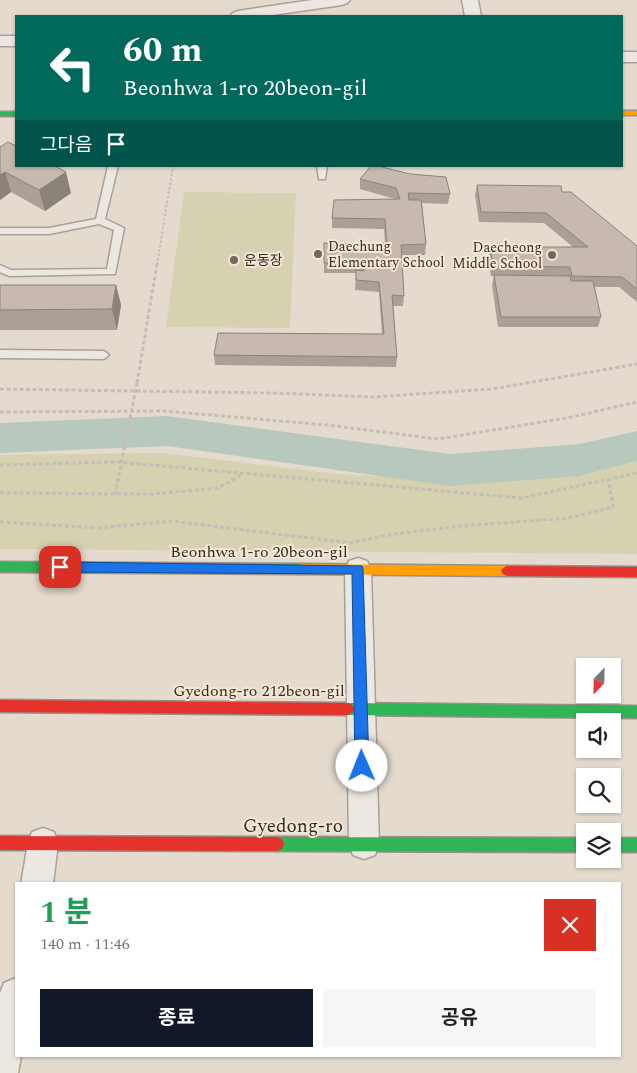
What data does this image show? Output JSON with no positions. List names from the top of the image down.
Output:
{
  "streets": {
    "street": ["Beonhwa 1-ro 20beon-gil", "Gyedong-ro 212beon-gil", "Gyedong-ro"]
  },
  "places": ["Daechung Elementary School", "Daecheong Middle School", "운동장"],
  "north": "bottom",
  "page": {
    "turn": ["60 m", "Beonhwa 1-ro 20beon-gil"],
    "then": "그다음",
    "heading": ["1 분", "140 m · 11:46"],
    "buttons": ["종료", "공유"]
  }
}
